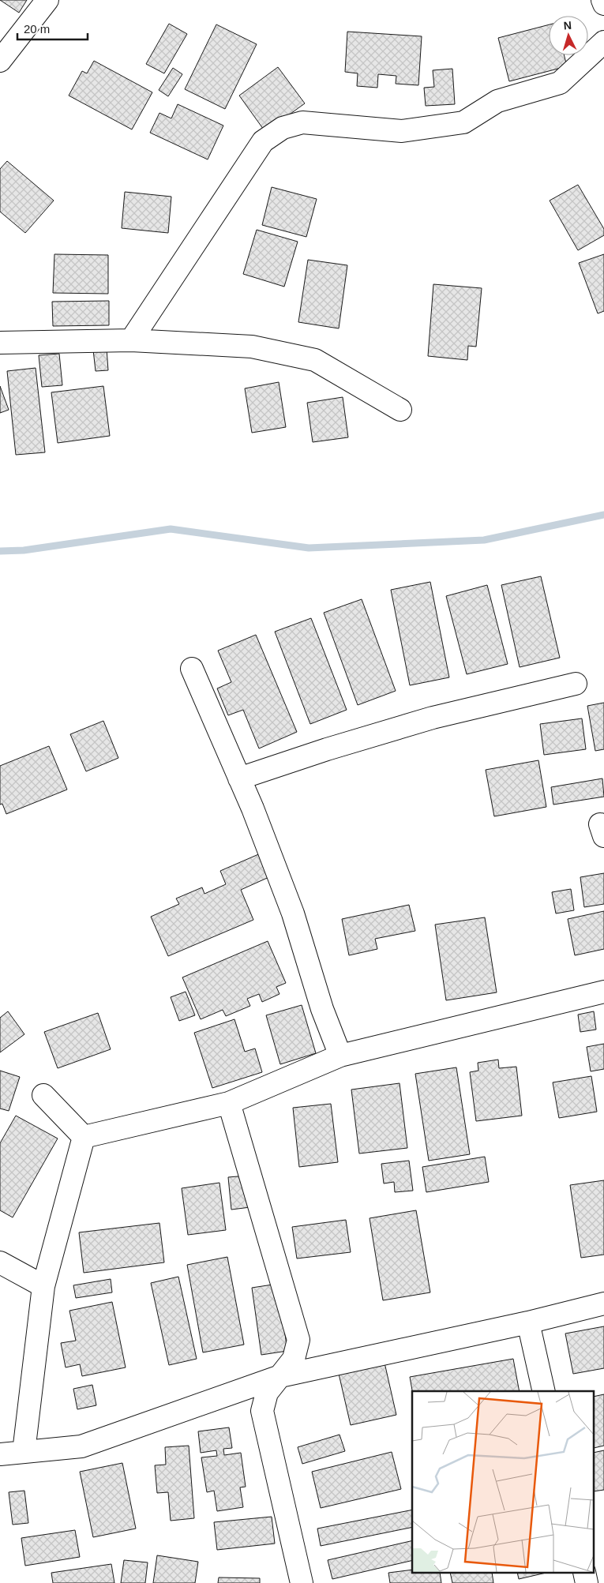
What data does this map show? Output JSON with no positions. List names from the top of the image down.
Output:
{
  "scale_bar": "20 m",
  "north": "top"
}
